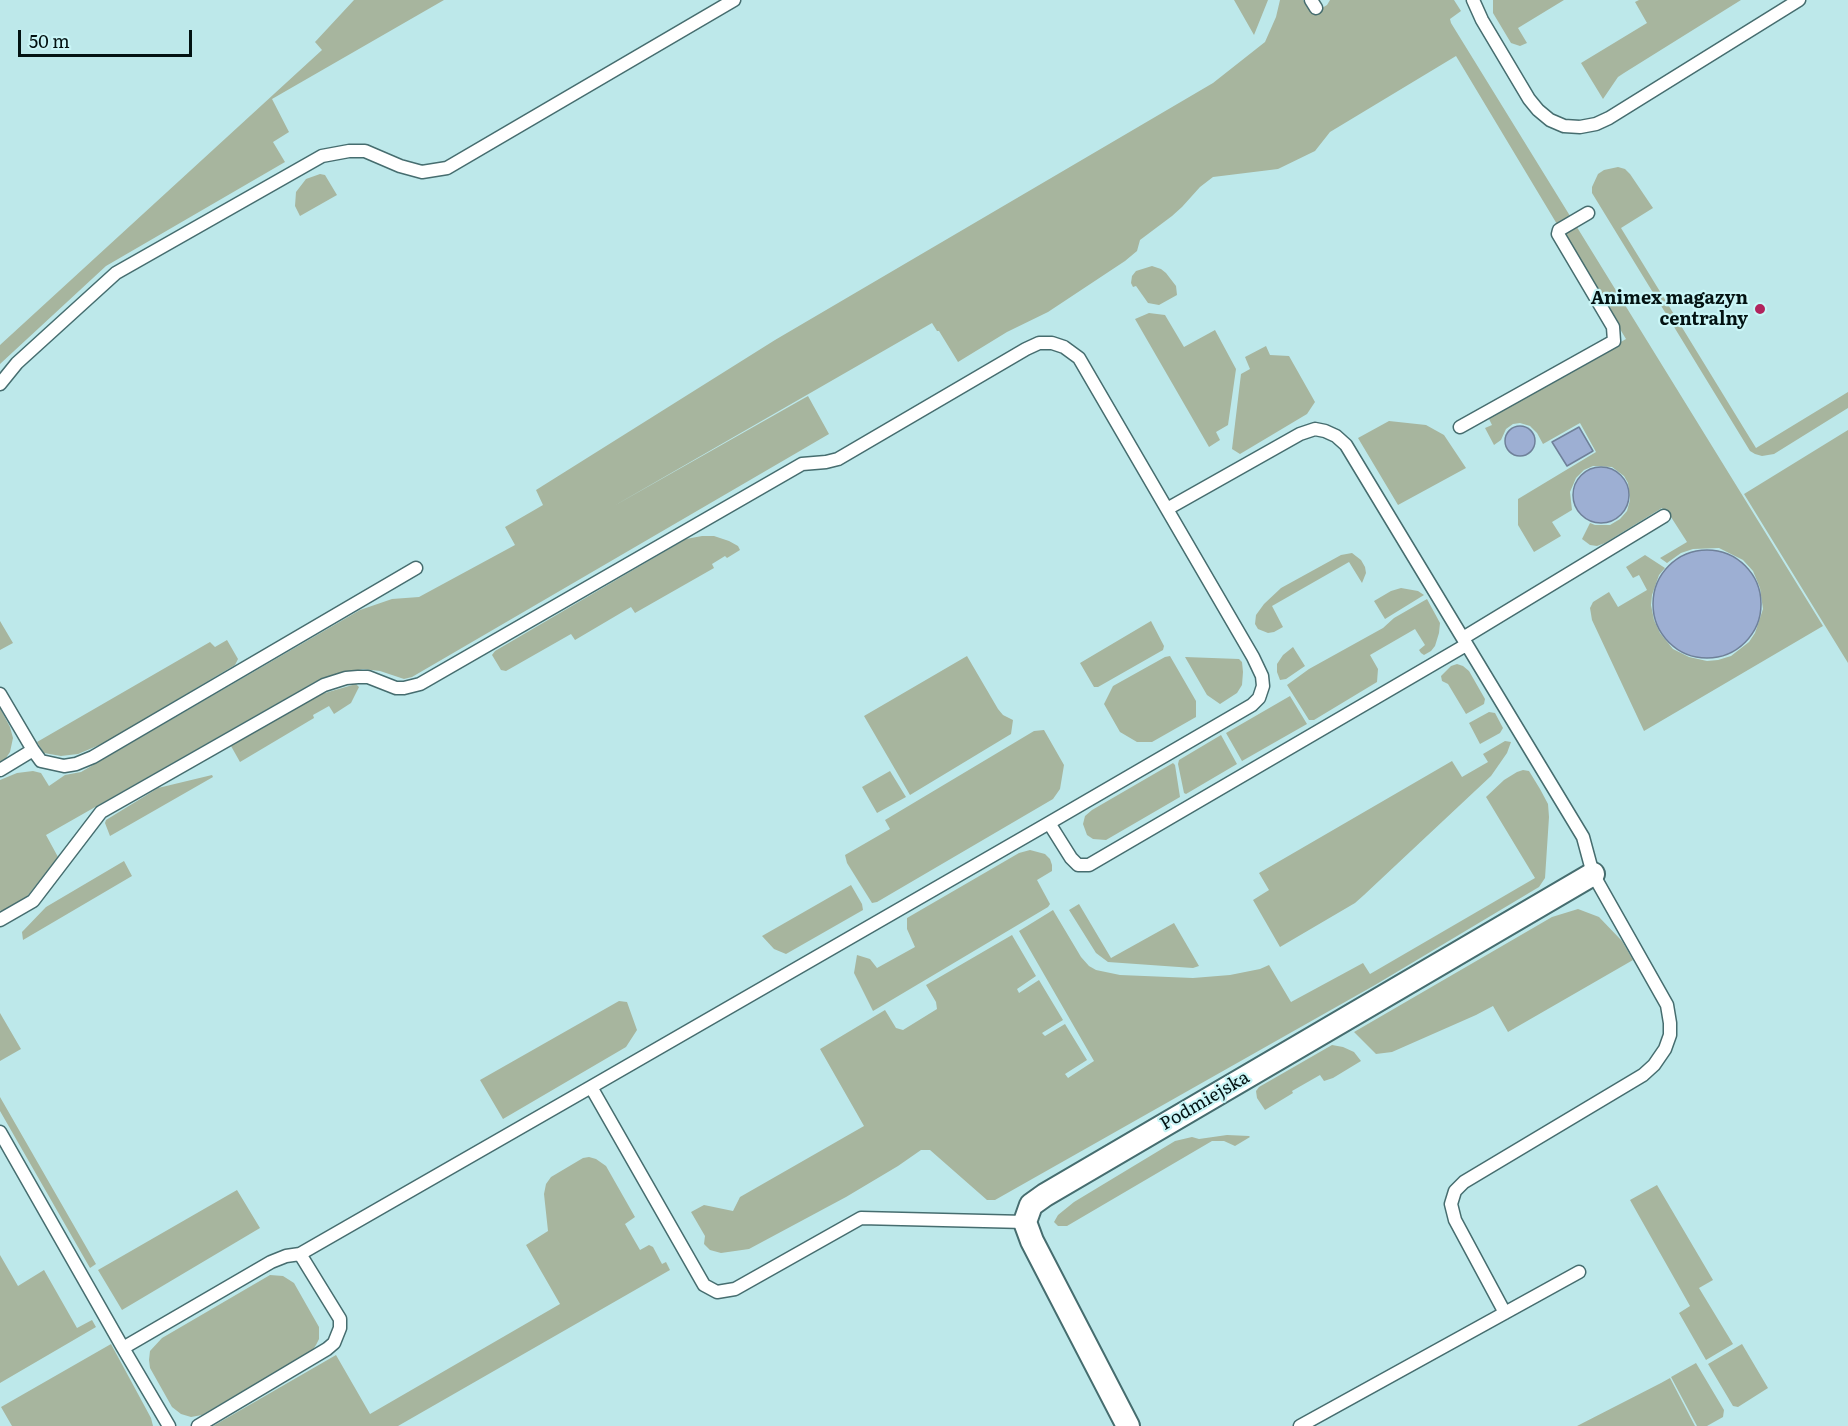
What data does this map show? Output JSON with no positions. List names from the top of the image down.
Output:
{
  "streets": {
    "street": ["Podmiejska"]
  },
  "places": ["Animex magazyn centralny"],
  "scale_bar": "50 m"
}
